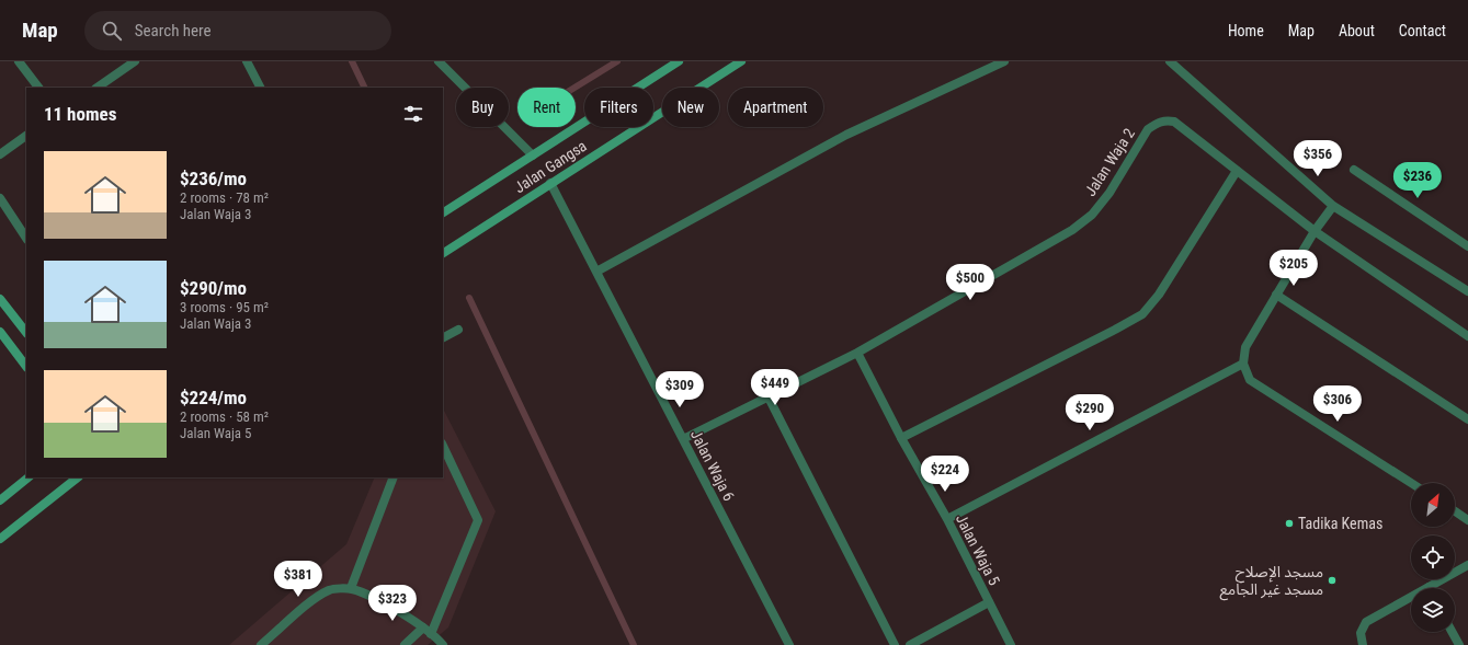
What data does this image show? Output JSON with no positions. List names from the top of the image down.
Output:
{
  "streets": {
    "main road": ["Jalan Gangsa"],
    "street": ["Jalan Waja 2", "Jalan Waja 6", "Jalan Waja 5"]
  },
  "crossings": [
    ["Jalan Waja 2", "Jalan Waja 6"],
    ["Jalan Waja 2", "Jalan Waja 5"],
    ["Jalan Gangsa", "Jalan Waja 6"]
  ],
  "places": ["Tadika Kemas", "مسجد الإصلاح مسجد غير الجامع"],
  "north": "top right",
  "page": {
    "header": "Map",
    "search": "Search here",
    "nav": [
      "Home",
      "Map",
      "About",
      "Contact"
    ],
    "chip": [
      "Buy",
      "Rent",
      "Filters",
      "New",
      "Apartment"
    ],
    "heading": "11 homes",
    "price": [
      "$356",
      "$236",
      "$205",
      "$500",
      "$449",
      "$309",
      "$306",
      "$290",
      "$224",
      "$381",
      "$323"
    ],
    "list": [
      {
        "name": "$236/mo",
        "note": "2 rooms · 78 m² · Jalan Waja 3"
      },
      {
        "name": "$290/mo",
        "note": "3 rooms · 95 m² · Jalan Waja 3"
      },
      {
        "name": "$224/mo",
        "note": "2 rooms · 58 m² · Jalan Waja 5"
      }
    ]
  }
}
